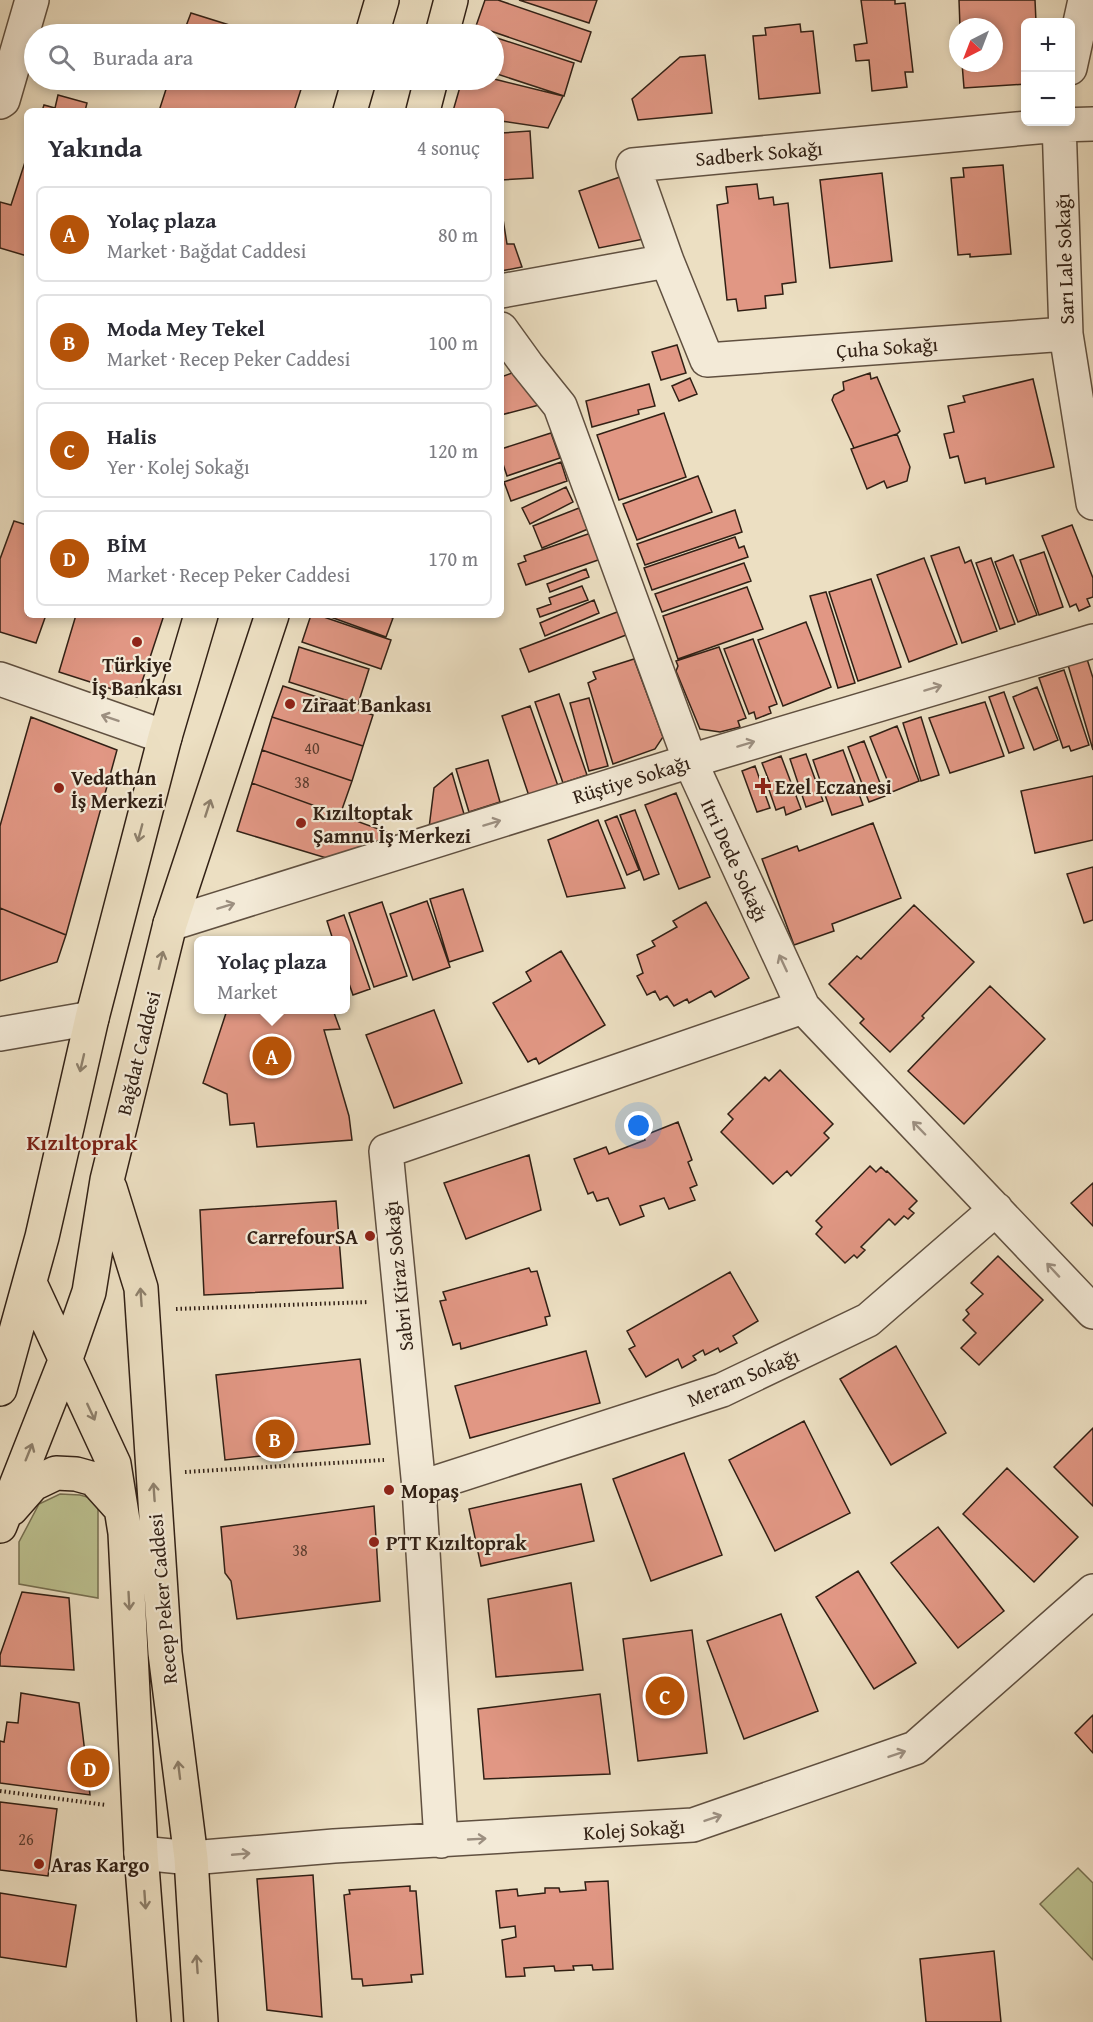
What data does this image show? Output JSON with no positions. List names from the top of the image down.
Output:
{
  "streets": {
    "main road": ["Bağdat Caddesi", "Recep Peker Caddesi"],
    "street": [
      "Sadberk Sokağı",
      "Sarı Lale Sokağı",
      "Çuha Sokağı",
      "Rüştiye Sokağı",
      "Itri Dede Sokağı",
      "Sabri Kiraz Sokağı",
      "Meram Sokağı",
      "Kolej Sokağı"
    ]
  },
  "crossings": [
    ["Sadberk Sokağı", "Çuha Sokağı"],
    ["Sarı Lale Sokağı", "Çuha Sokağı"],
    ["Rüştiye Sokağı", "Itri Dede Sokağı"],
    ["Rüştiye Sokağı", "Bağdat Caddesi"],
    ["Itri Dede Sokağı", "Sabri Kiraz Sokağı"],
    ["Itri Dede Sokağı", "Meram Sokağı"],
    ["Bağdat Caddesi", "Recep Peker Caddesi"],
    ["Sabri Kiraz Sokağı", "Meram Sokağı"],
    ["Sabri Kiraz Sokağı", "Kolej Sokağı"],
    ["Recep Peker Caddesi", "Kolej Sokağı"]
  ],
  "one_way": ["Rüştiye Sokağı", "Itri Dede Sokağı", "Kolej Sokağı"],
  "districts": ["Kızıltoprak"],
  "places": {
    "other": [
      "Türkiye İş Bankası",
      "Ziraat Bankası",
      "Vedathan İş Merkezi",
      "Kızıltoptak Şamnu İş Merkezi",
      "CarrefourSA",
      "Mopaş",
      "PTT Kızıltoprak",
      "Aras Kargo"
    ],
    "health": ["Ezel Eczanesi"]
  },
  "house_numbers": [
    "40",
    "38",
    "38",
    "26"
  ],
  "north": "bottom left",
  "page": {
    "map_buttons": ["+", "−"],
    "search": "Burada ara",
    "heading": ["Yakında", "4 sonuç"],
    "list": [
      {
        "mark": "A",
        "name": "Yolaç plaza",
        "note": "Market · Bağdat Caddesi",
        "value": "80 m"
      },
      {
        "mark": "B",
        "name": "Moda Mey Tekel",
        "note": "Market · Recep Peker Caddesi",
        "value": "100 m"
      },
      {
        "mark": "C",
        "name": "Halis",
        "note": "Yer · Kolej Sokağı",
        "value": "120 m"
      },
      {
        "mark": "D",
        "name": "BİM",
        "note": "Market · Recep Peker Caddesi",
        "value": "170 m"
      }
    ],
    "popup": ["Yolaç plaza", "Market"],
    "pins": [
      "A",
      "B",
      "C",
      "D"
    ]
  }
}
